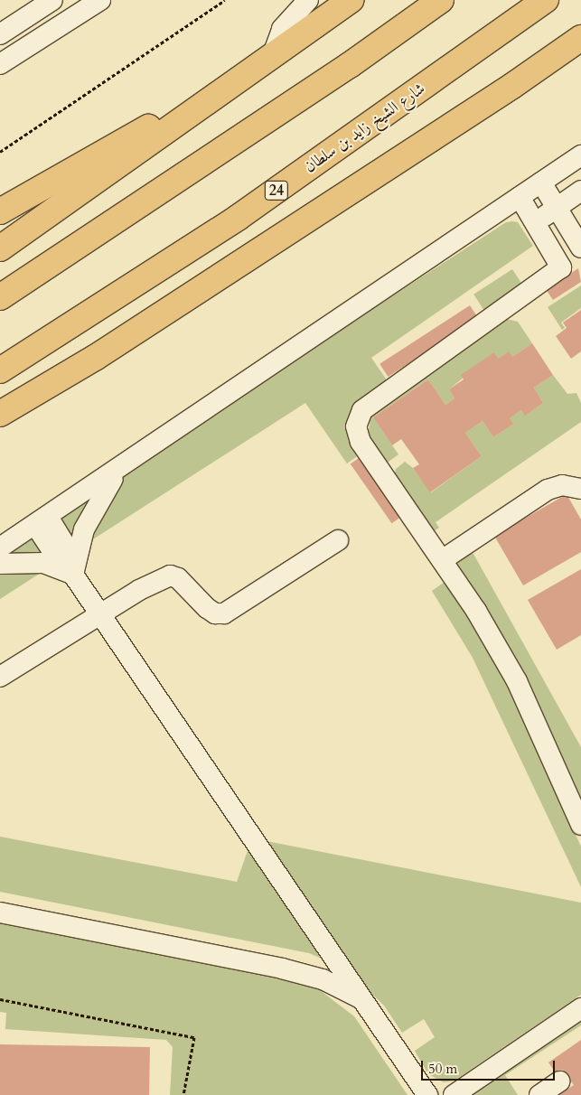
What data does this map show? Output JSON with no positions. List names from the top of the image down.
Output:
{
  "streets": {
    "main road": ["شارع الشيخ زايد بن سلطان", "24"]
  },
  "scale_bar": "50 m"
}
